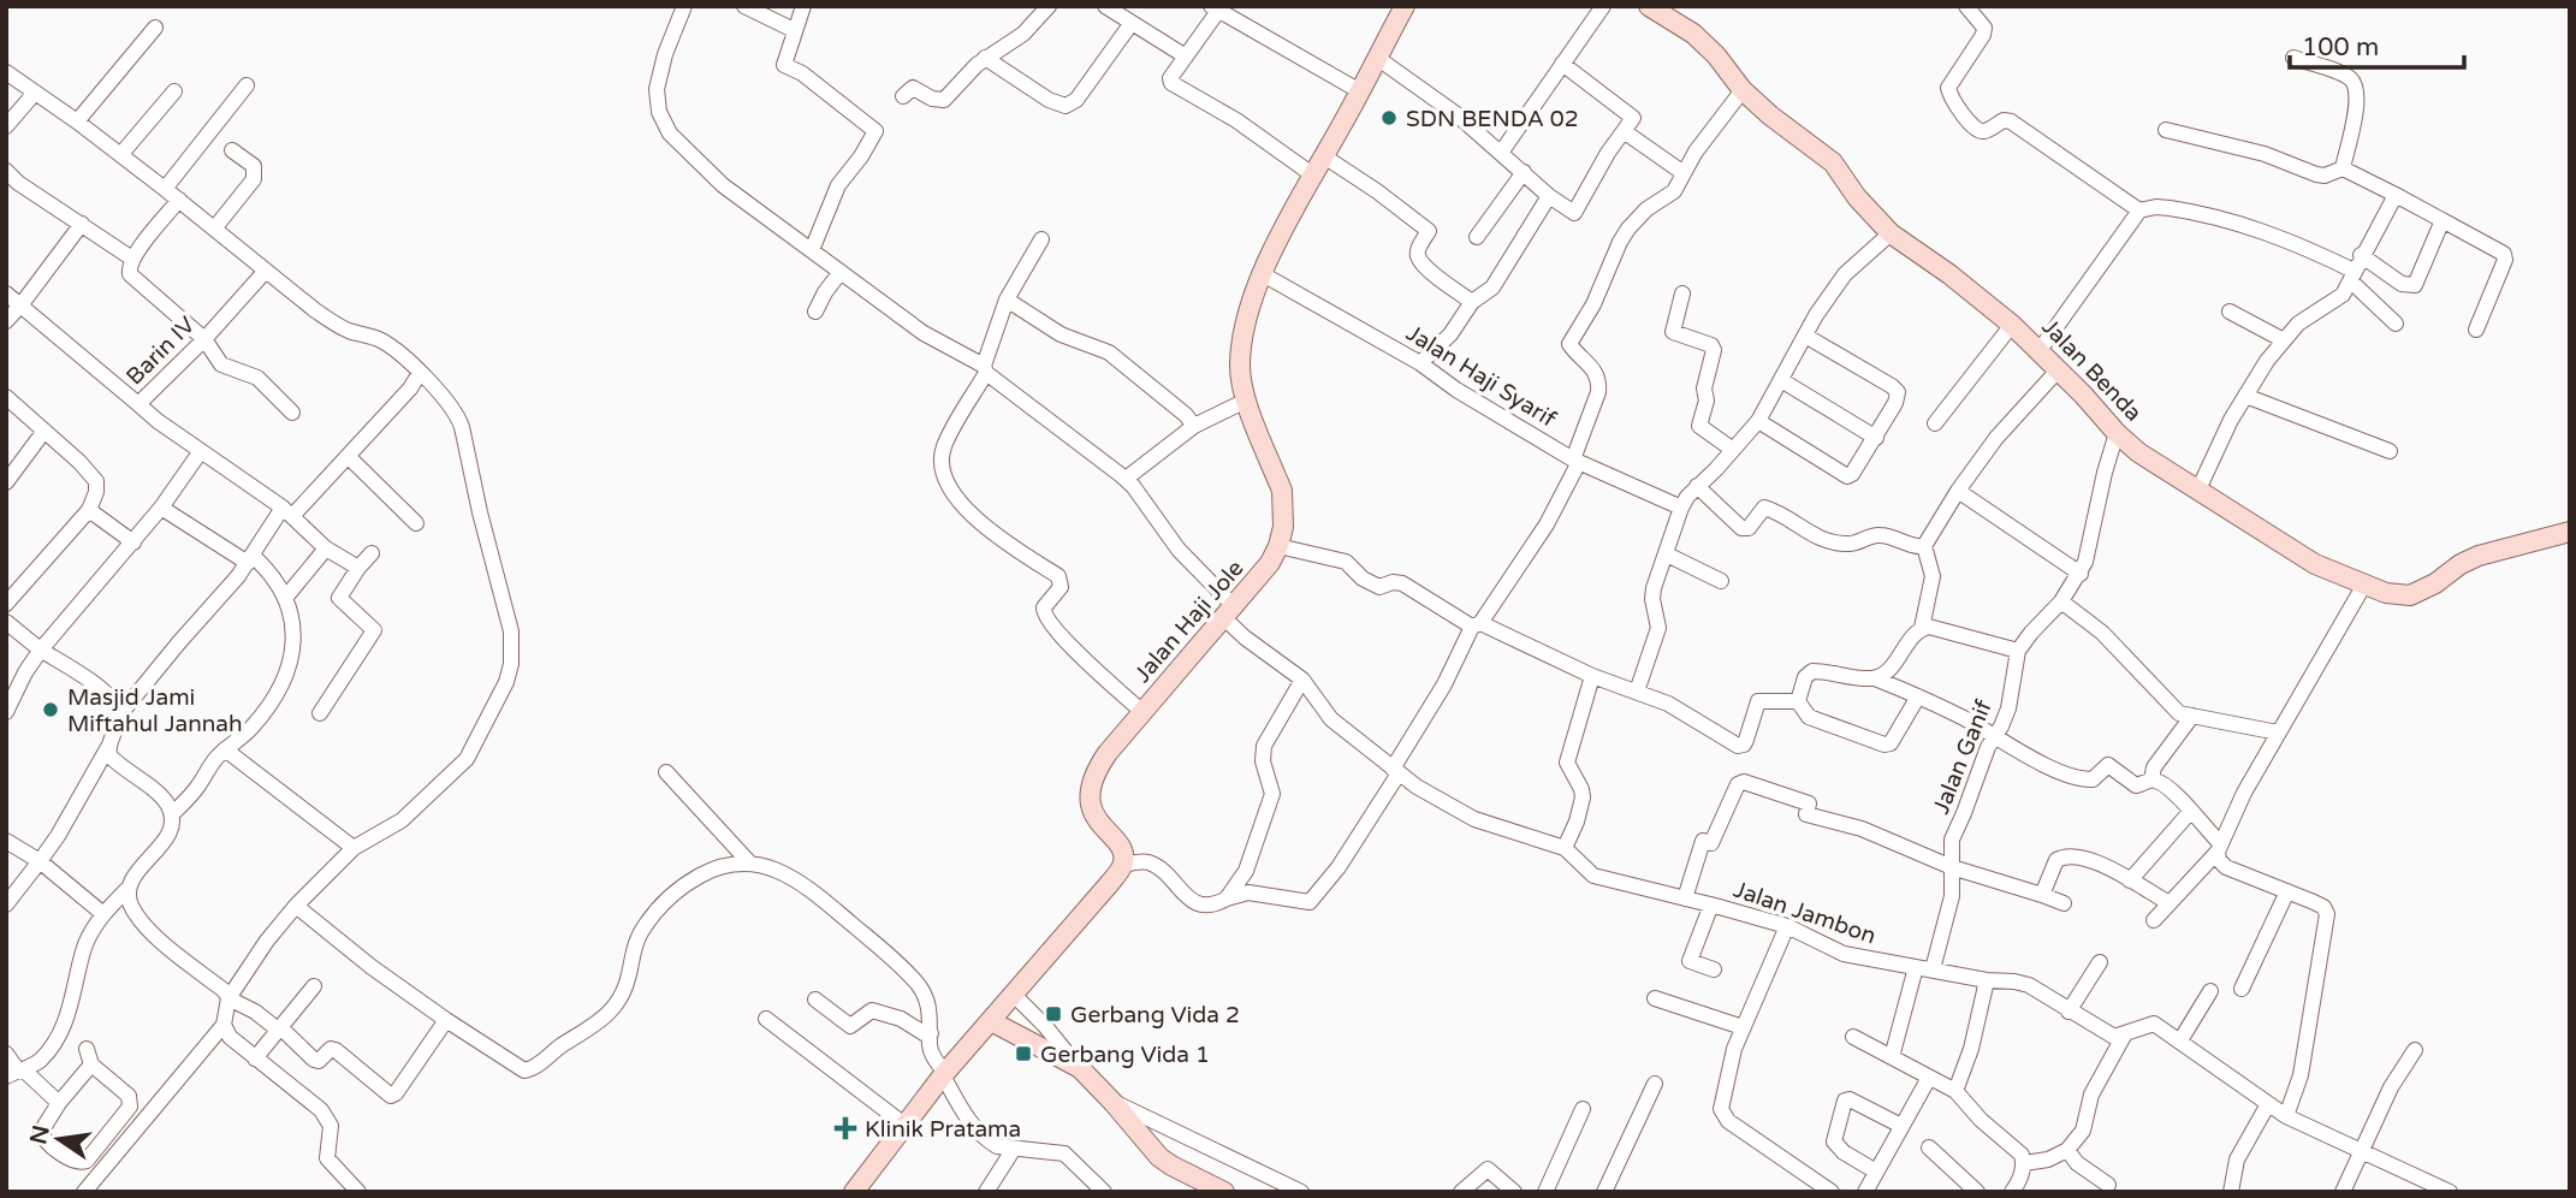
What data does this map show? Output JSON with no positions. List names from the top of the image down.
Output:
{
  "streets": {
    "street": [
      "Barin IV",
      "Jalan Benda",
      "Jalan Haji Syarif",
      "Jalan Haji Jole",
      "Jalan Ganif",
      "Jalan Jambon"
    ]
  },
  "crossings": [
    ["Jalan Haji Syarif", "Jalan Haji Jole"],
    ["Jalan Haji Jole", "Jalan Jambon"],
    ["Jalan Ganif", "Jalan Jambon"]
  ],
  "places": {
    "other": ["SDN BENDA 02", "Masjid Jami Miftahul Jannah"],
    "transit": ["Gerbang Vida 2", "Gerbang Vida 1"],
    "health": ["Klinik Pratama"]
  },
  "scale_bar": "100 m",
  "north": "left"
}
